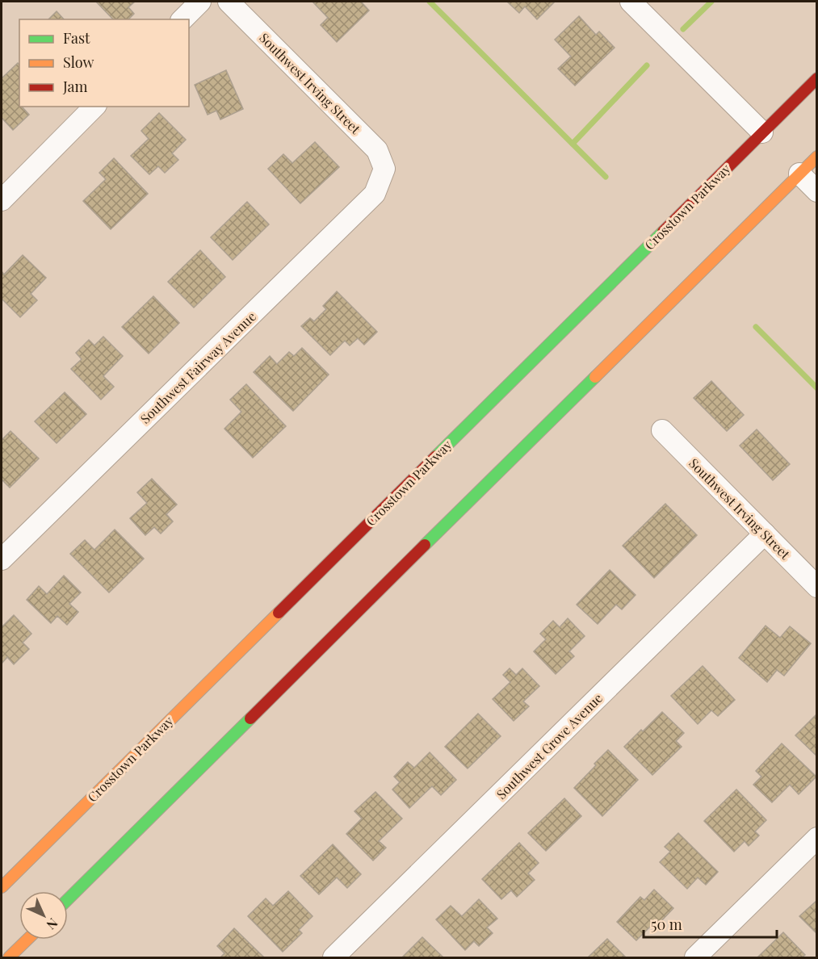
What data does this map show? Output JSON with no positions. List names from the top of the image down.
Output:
{
  "streets": {
    "main road": ["Crosstown Parkway"],
    "street": ["Southwest Irving Street", "Southwest Fairway Avenue", "Southwest Grove Avenue"]
  },
  "crossings": [
    ["Southwest Irving Street", "Southwest Fairway Avenue"],
    ["Southwest Irving Street", "Southwest Grove Avenue"]
  ],
  "legend": ["Fast", "Slow", "Jam"],
  "scale_bar": "50 m",
  "north": "bottom right"
}
